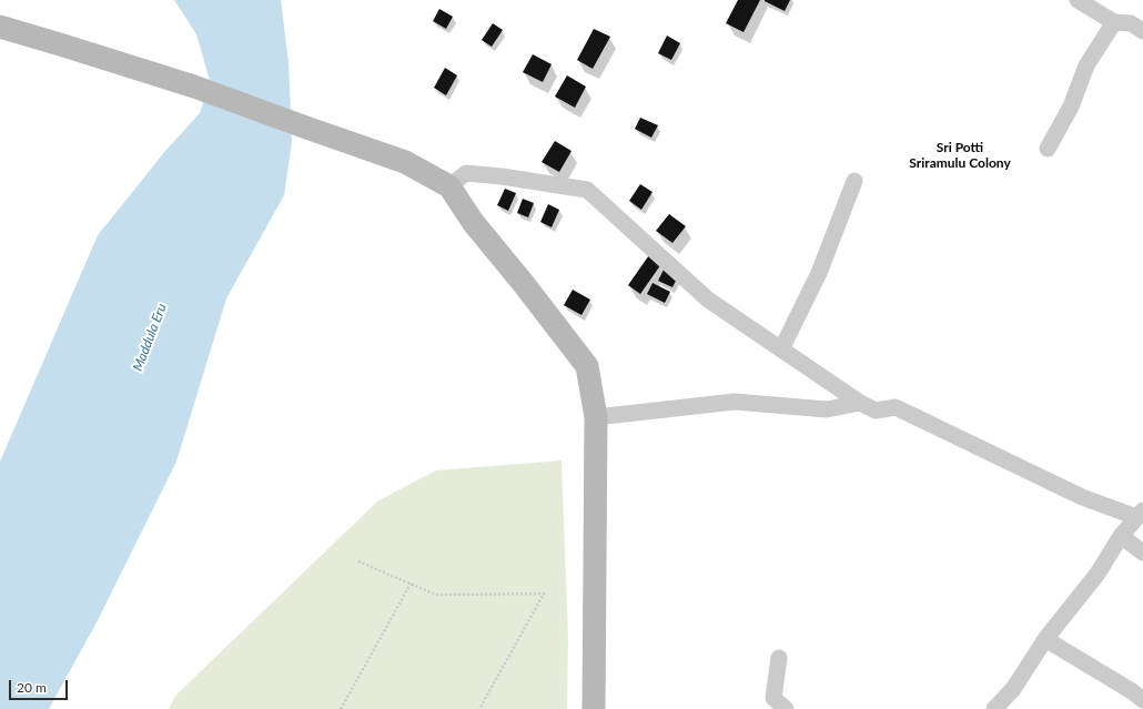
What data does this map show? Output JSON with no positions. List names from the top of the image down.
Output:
{
  "districts": ["Sri Potti Sriramulu Colony"],
  "water": ["Maddula Eru"],
  "scale_bar": "20 m"
}
